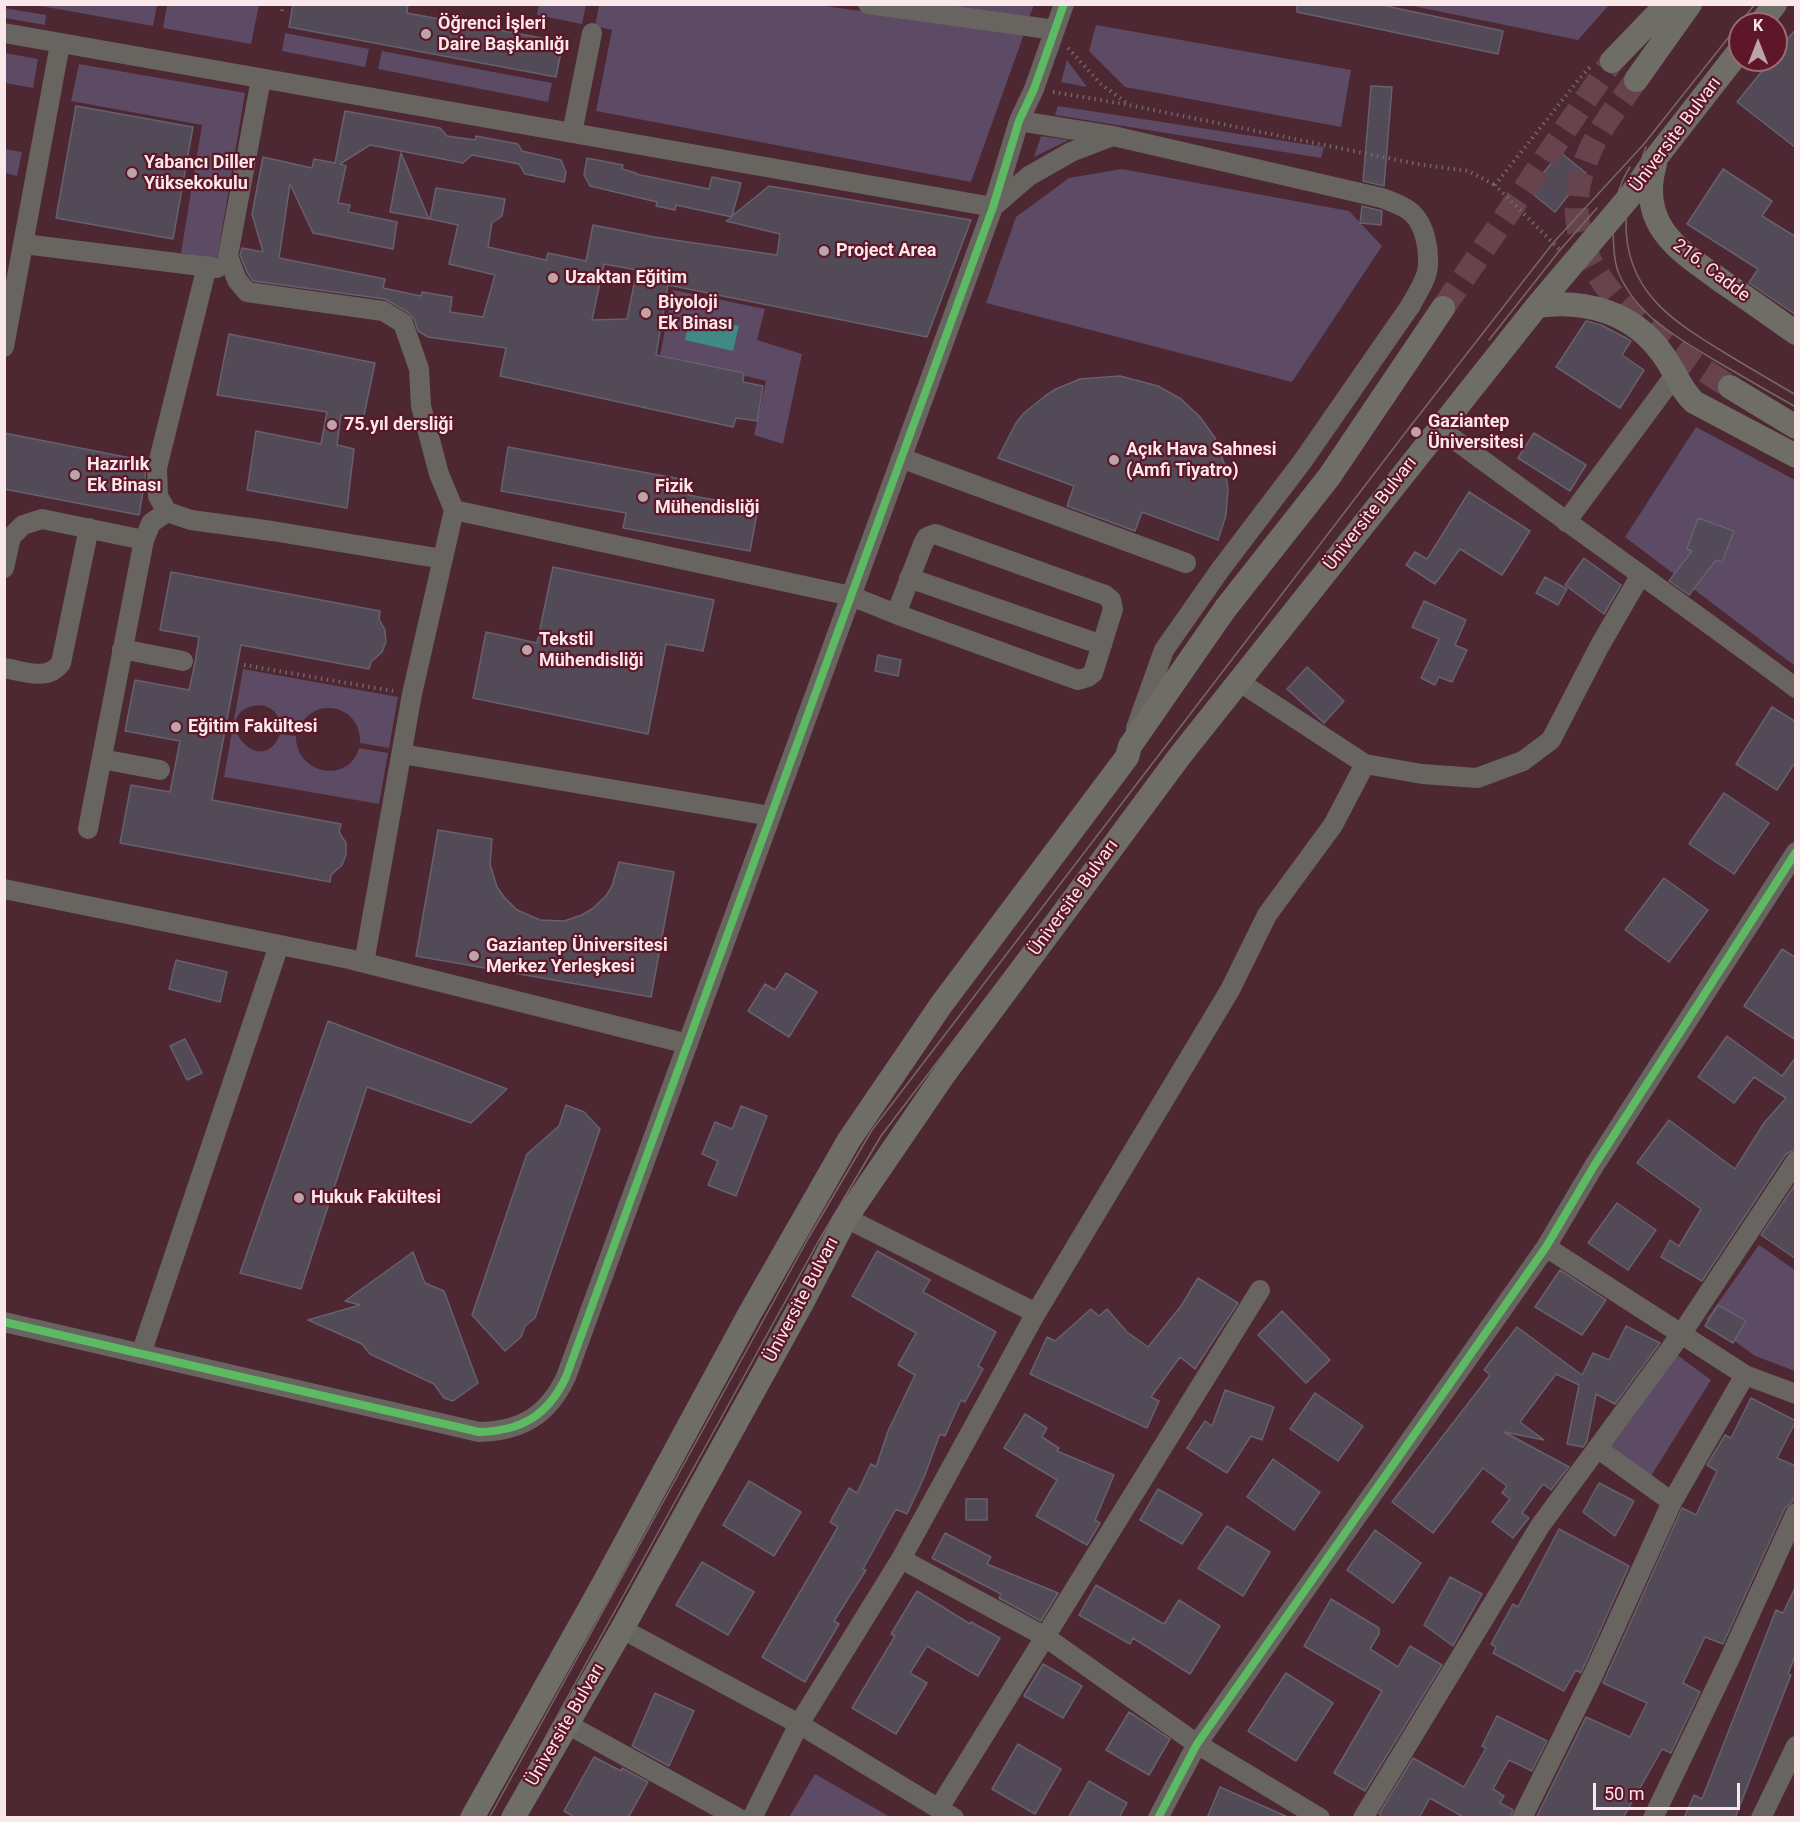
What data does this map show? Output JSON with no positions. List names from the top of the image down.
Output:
{
  "streets": {
    "main road": ["Üniversite Bulvarı", "216. Cadde"]
  },
  "crossings": [
    ["Üniversite Bulvarı", "216. Cadde"]
  ],
  "places": [
    "Öğrenci İşleri Daire Başkanlığı",
    "Yabancı Diller Yüksekokulu",
    "Project Area",
    "Uzaktan Eğitim",
    "Biyoloji Ek Binası",
    "75.yıl dersliği",
    "Gaziantep Üniversitesi",
    "Açık Hava Sahnesi (Amfi Tiyatro)",
    "Hazırlık Ek Binası",
    "Fizik Mühendisliği",
    "Tekstil Mühendisliği",
    "Eğitim Fakültesi",
    "Gaziantep Üniversitesi Merkez Yerleşkesi",
    "Hukuk Fakültesi"
  ],
  "scale_bar": "50 m",
  "north": "top"
}
